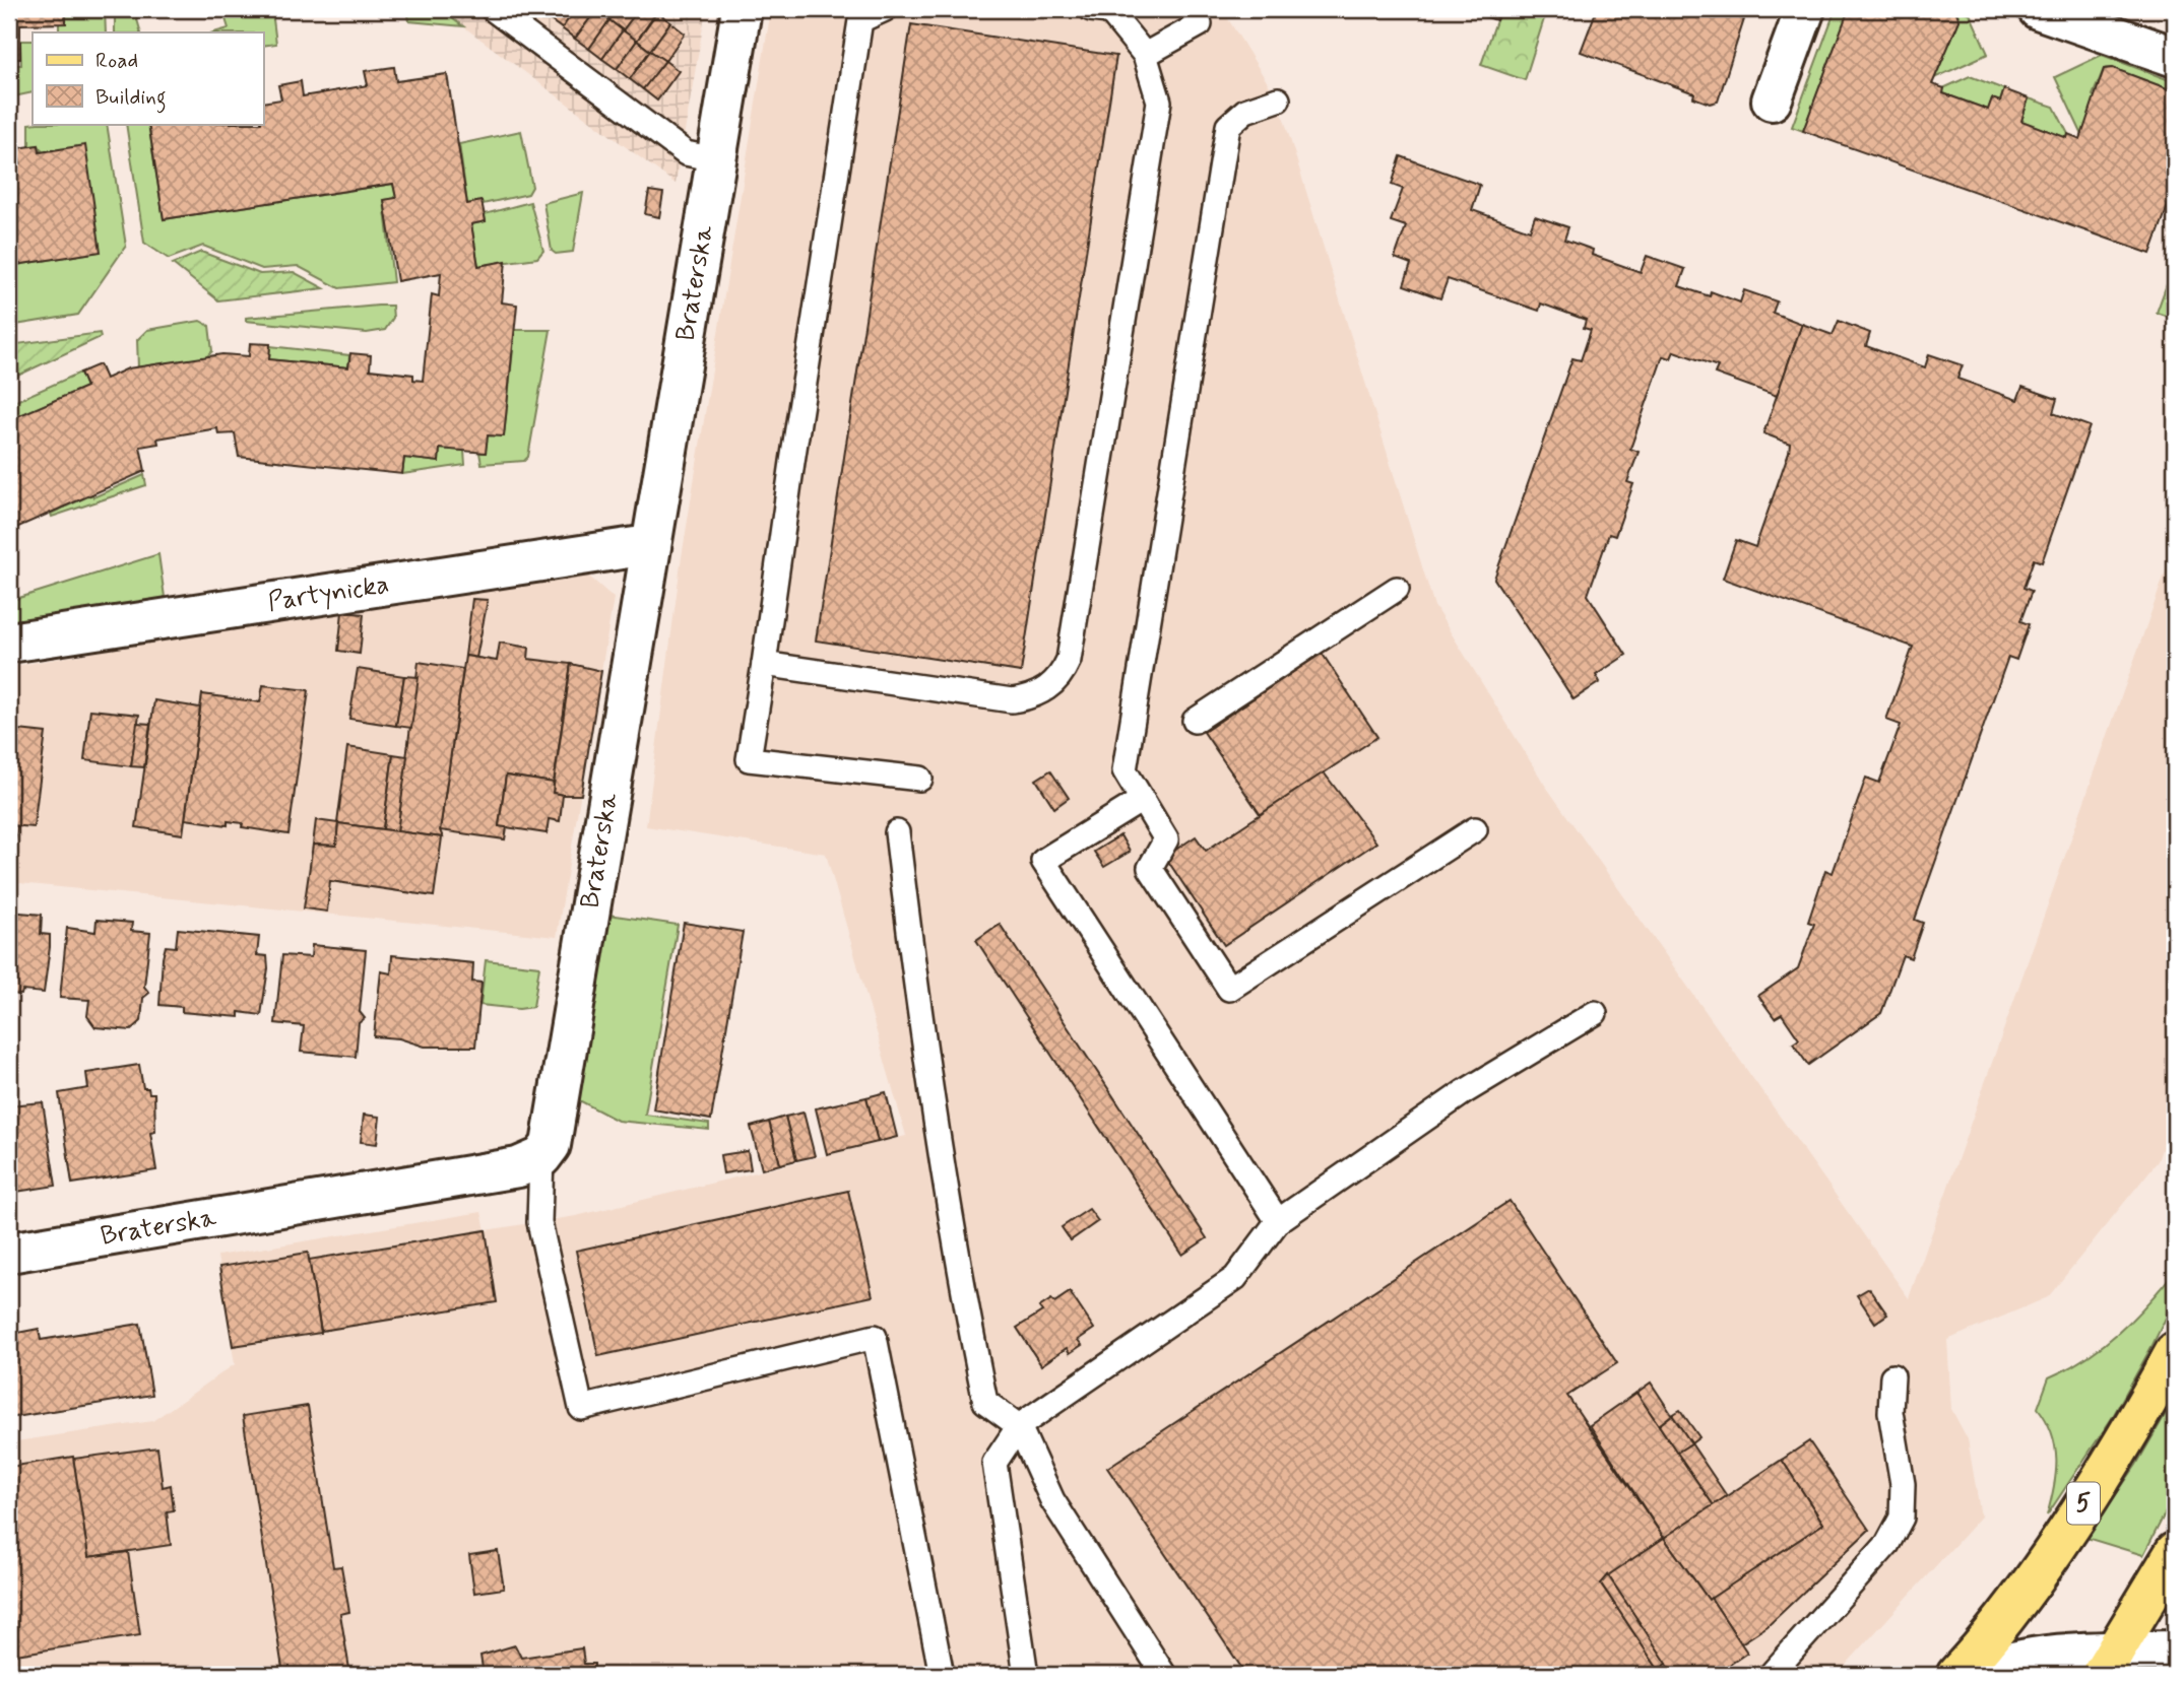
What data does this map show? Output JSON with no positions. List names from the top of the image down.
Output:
{
  "streets": {
    "main road": ["5"],
    "street": ["Braterska", "Partynicka"]
  },
  "crossings": [
    ["Braterska", "Partynicka"]
  ],
  "legend": ["Road", "Building"]
}
